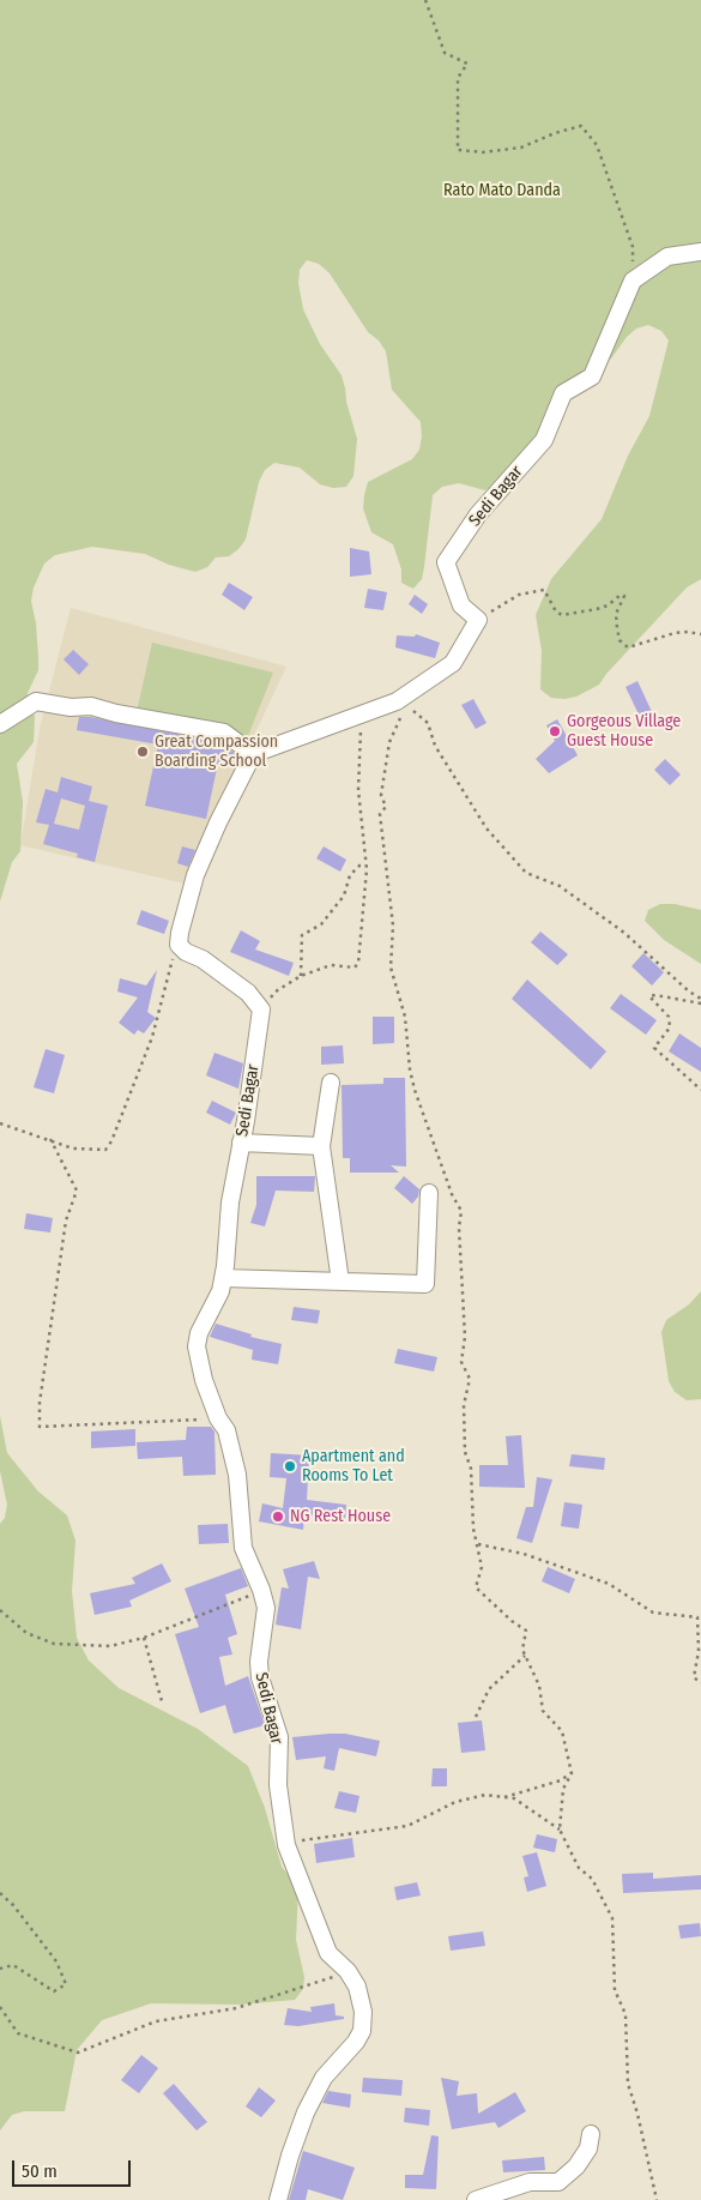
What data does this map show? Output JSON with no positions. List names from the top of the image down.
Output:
{
  "streets": {
    "street": ["Sedi Bagar"]
  },
  "parks": ["Rato Mato Danda"],
  "places": [
    "Gorgeous Village Guest House",
    "Great Compassion Boarding School",
    "Apartment and Rooms To Let",
    "NG Rest House"
  ],
  "scale_bar": "50 m"
}
